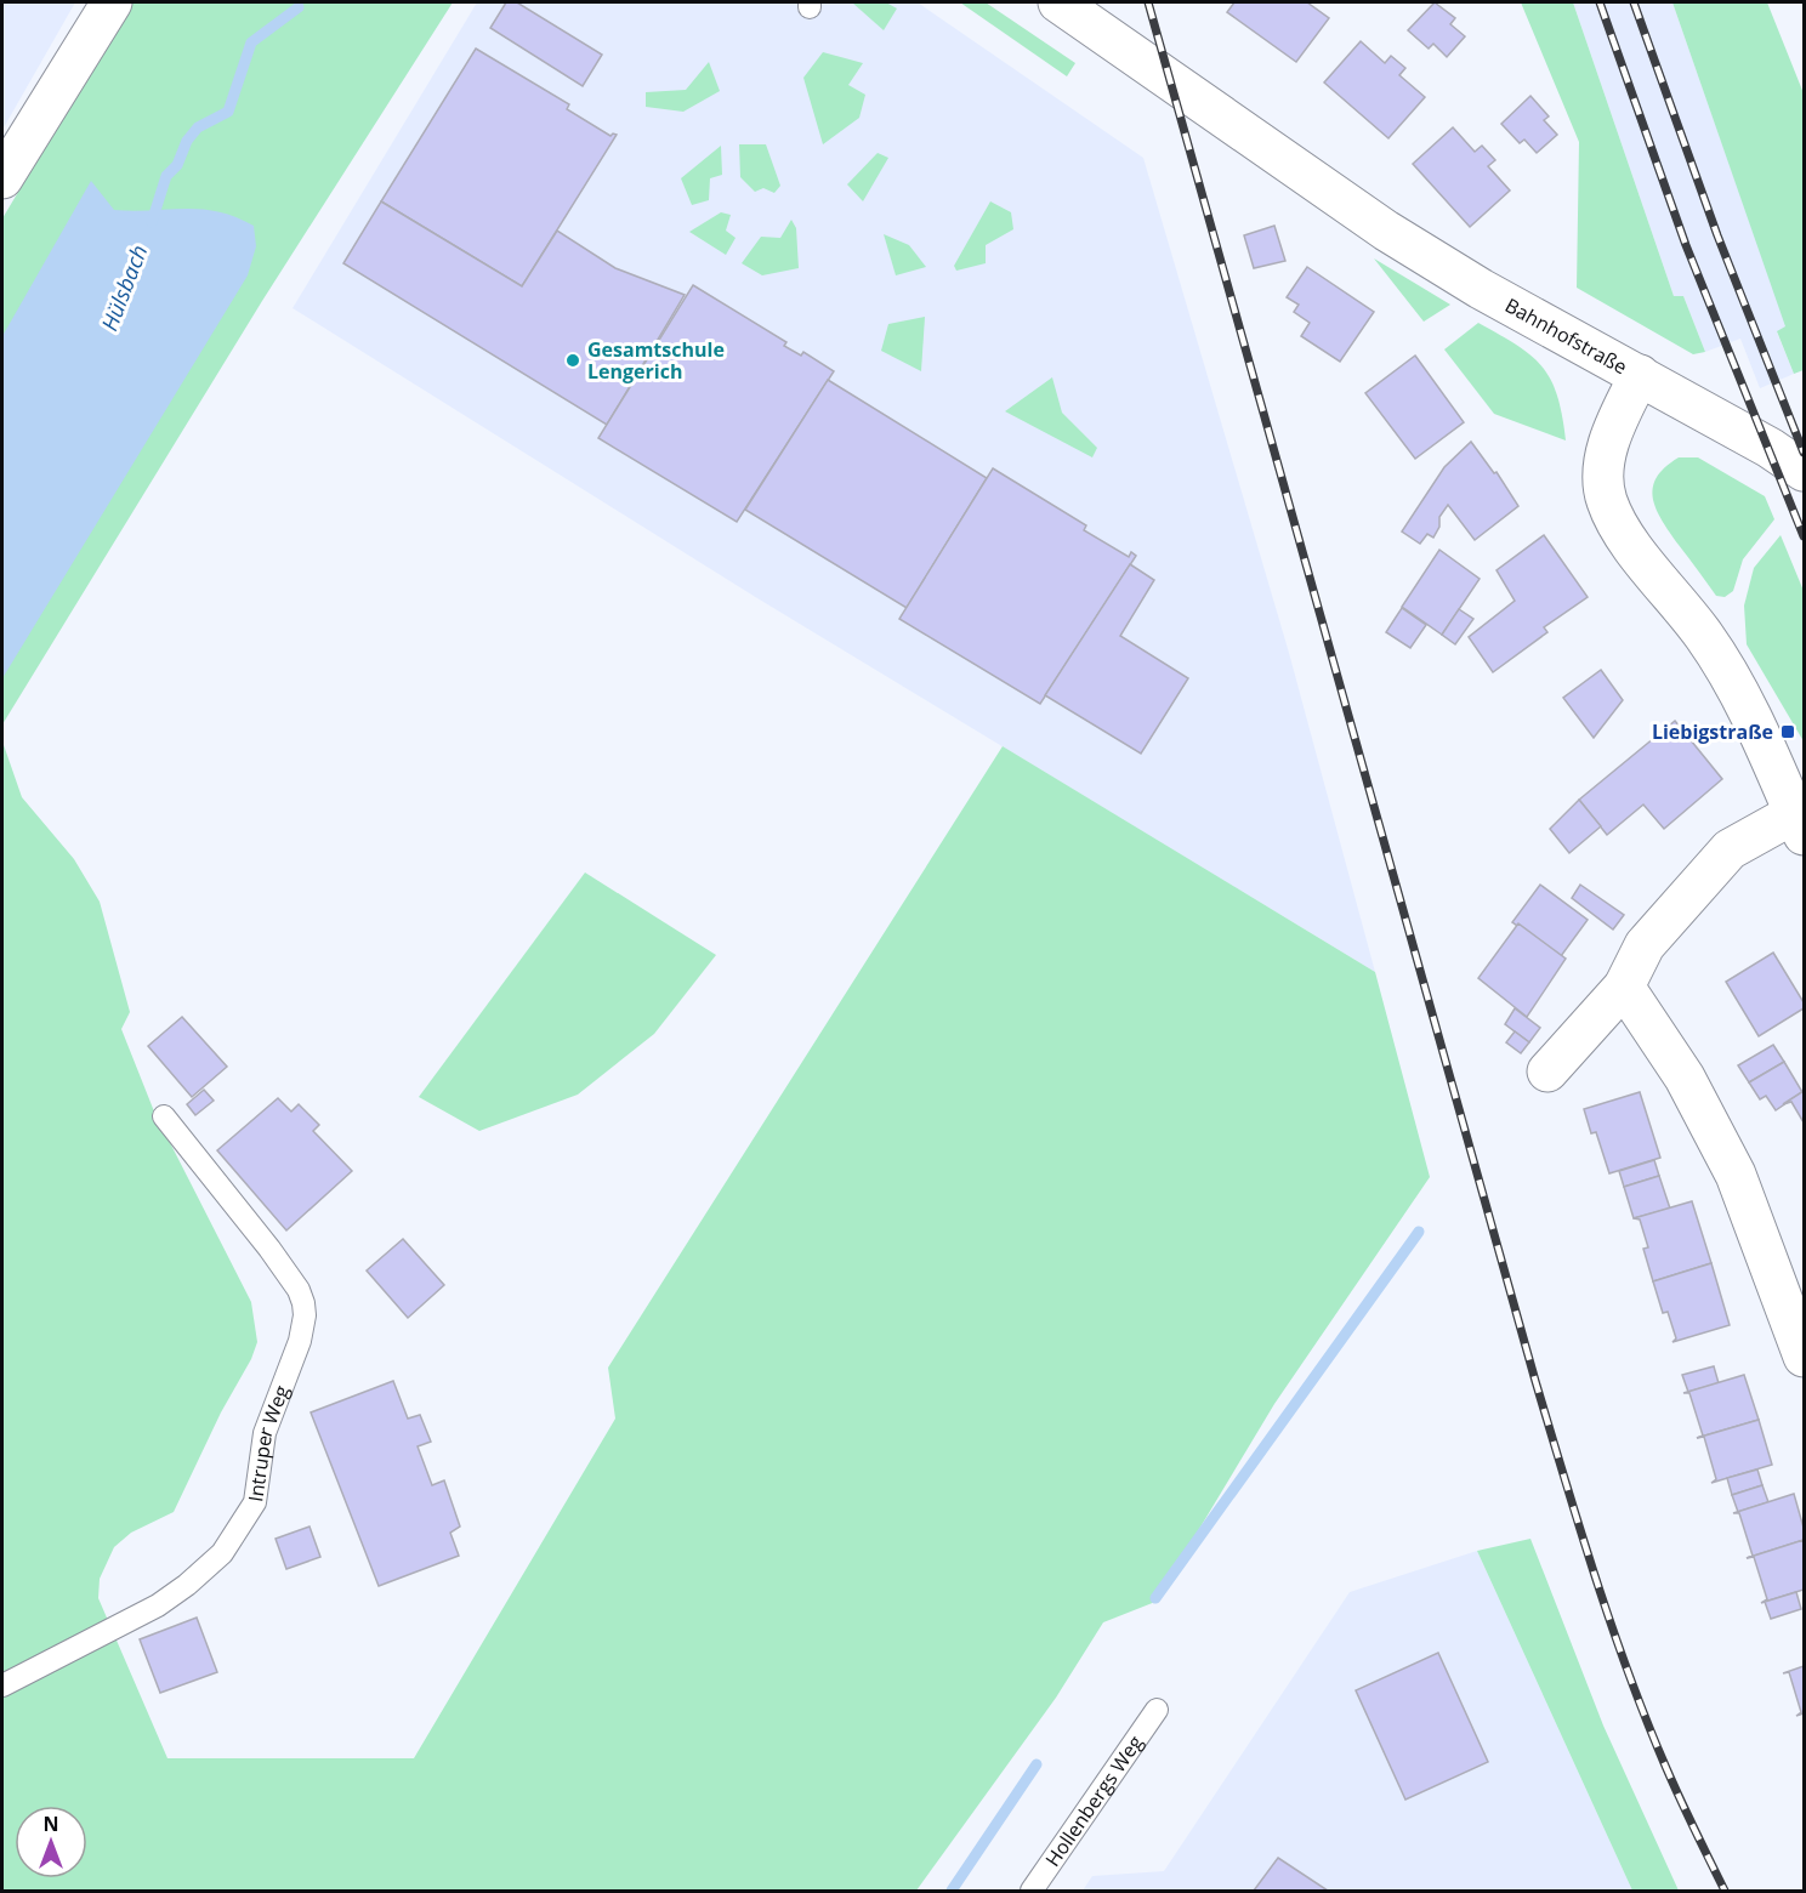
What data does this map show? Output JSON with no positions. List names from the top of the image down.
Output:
{
  "streets": {
    "street": ["Bahnhofstraße"],
    "lane": ["Intruper Weg", "Hollenbergs Weg"]
  },
  "water": ["Hülsbach"],
  "places": {
    "other": ["Gesamtschule Lengerich"],
    "transit": ["Liebigstraße"]
  },
  "north": "top"
}
